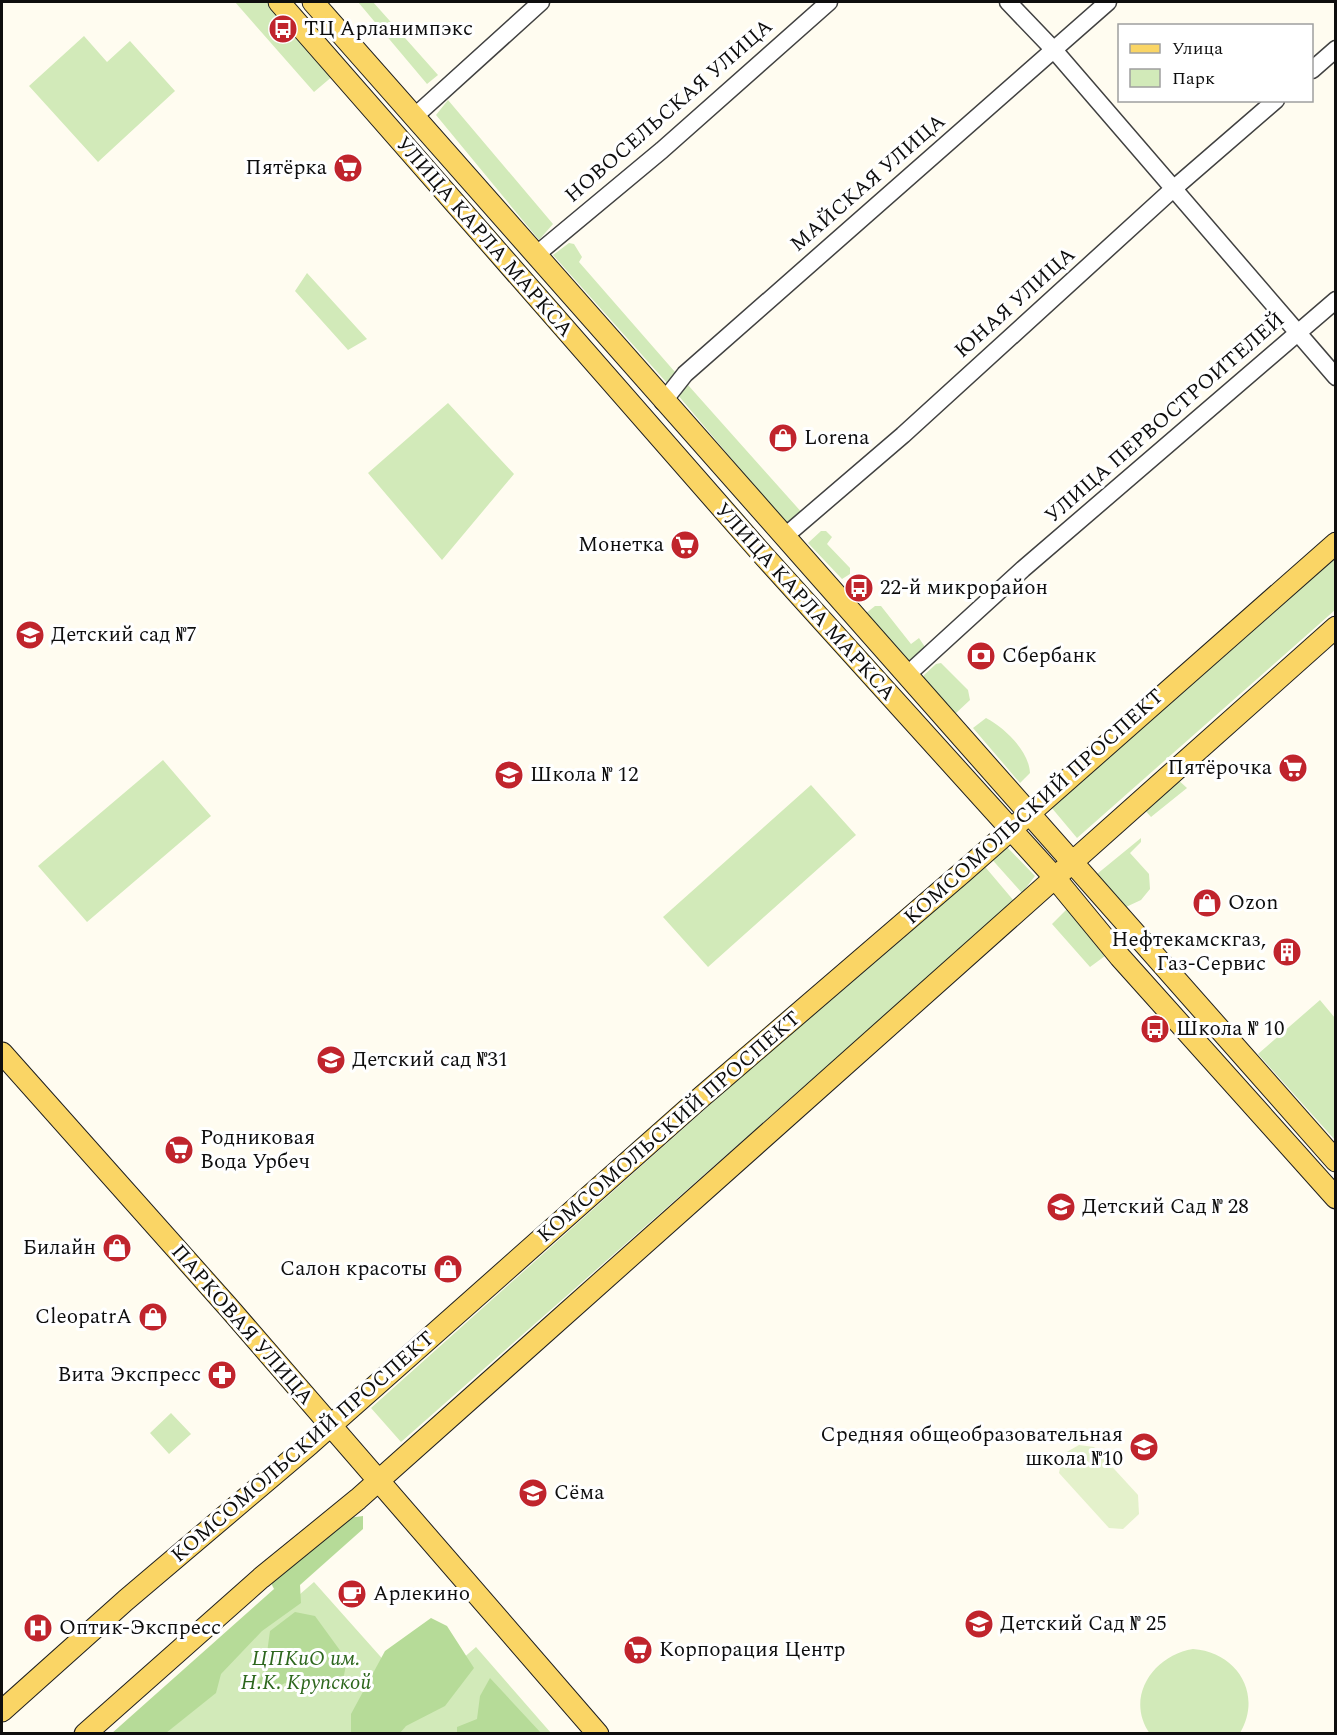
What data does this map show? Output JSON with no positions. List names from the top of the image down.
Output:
{
  "streets": {
    "main road": ["УЛИЦА КАРЛА МАРКСА", "КОМСОМОЛЬСКИЙ ПРОСПЕКТ", "ПАРКОВАЯ УЛИЦА"],
    "street": [
      "НОВОСЕЛЬСКАЯ УЛИЦА",
      "МАЙСКАЯ УЛИЦА",
      "ЮНАЯ УЛИЦА",
      "УЛИЦА ПЕРВОСТРОИТЕЛЕЙ"
    ]
  },
  "crossings": [
    ["НОВОСЕЛЬСКАЯ УЛИЦА", "УЛИЦА КАРЛА МАРКСА"],
    ["МАЙСКАЯ УЛИЦА", "УЛИЦА КАРЛА МАРКСА"],
    ["УЛИЦА КАРЛА МАРКСА", "ЮНАЯ УЛИЦА"],
    ["УЛИЦА КАРЛА МАРКСА", "УЛИЦА ПЕРВОСТРОИТЕЛЕЙ"],
    ["УЛИЦА КАРЛА МАРКСА", "КОМСОМОЛЬСКИЙ ПРОСПЕКТ"],
    ["КОМСОМОЛЬСКИЙ ПРОСПЕКТ", "ПАРКОВАЯ УЛИЦА"]
  ],
  "parks": ["ЦПКиО им. Н.К. Крупской"],
  "places": {
    "bus stop": ["ТЦ Арланимпэкс", "22-й микрорайон", "Школа № 10"],
    "supermarket": [
      "Пятёрка",
      "Монетка",
      "Пятёрочка",
      "Родниковая Вода Урбеч",
      "Корпорация Центр"
    ],
    "shop": [
      "Lorena",
      "Ozon",
      "Билайн",
      "Салон красоты",
      "CleopatrA"
    ],
    "school or university": [
      "Детский сад №7",
      "Школа № 12",
      "Детский сад №31",
      "Детский Сад № 28",
      "Средняя общеобразовательная школа №10",
      "Сёма",
      "Детский Сад № 25"
    ],
    "bank": ["Сбербанк"],
    "building": ["Нефтекамскгаз, Газ-Сервис"],
    "pharmacy": ["Вита Экспресс"],
    "cafe": ["Арлекино"],
    "hospital": ["Оптик-Экспресс"]
  },
  "legend": ["Улица", "Парк"]
}
